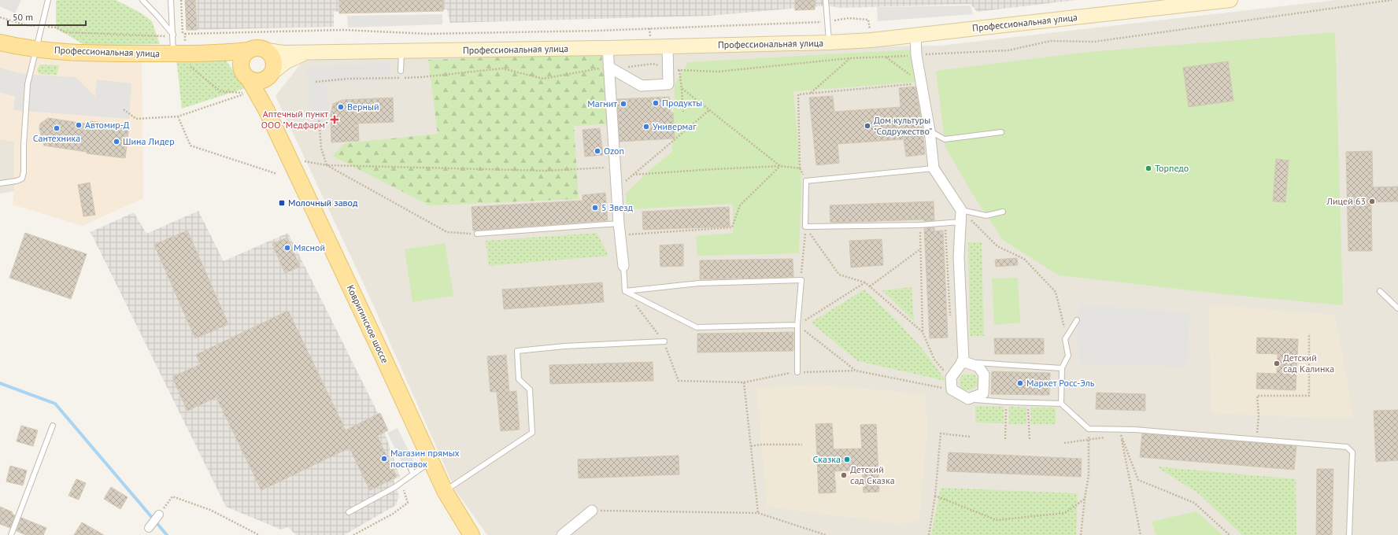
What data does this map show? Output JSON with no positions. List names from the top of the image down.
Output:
{
  "streets": {
    "main road": ["Профессиональная улица", "Ковригинское шоссе"]
  },
  "crossings": [
    ["Профессиональная улица", "Ковригинское шоссе"]
  ],
  "places": {
    "other": [
      "Продукты",
      "Магнит",
      "Верный",
      "Автомир-Д",
      "Дом культуры \"Содружество\"",
      "Универмаг",
      "Сантехника",
      "Шина Лидер",
      "Ozon",
      "Торпедо",
      "Лицей 63",
      "5 Звезд",
      "Мясной",
      "Детский сад Калинка",
      "Маркет Росс-Эль",
      "Магазин прямых поставок",
      "Сказка",
      "Детский сад Сказка"
    ],
    "health": ["Аптечный пункт ООО \"Медфарм\""],
    "transit": ["Молочный завод"]
  },
  "scale_bar": "50 m"
}
